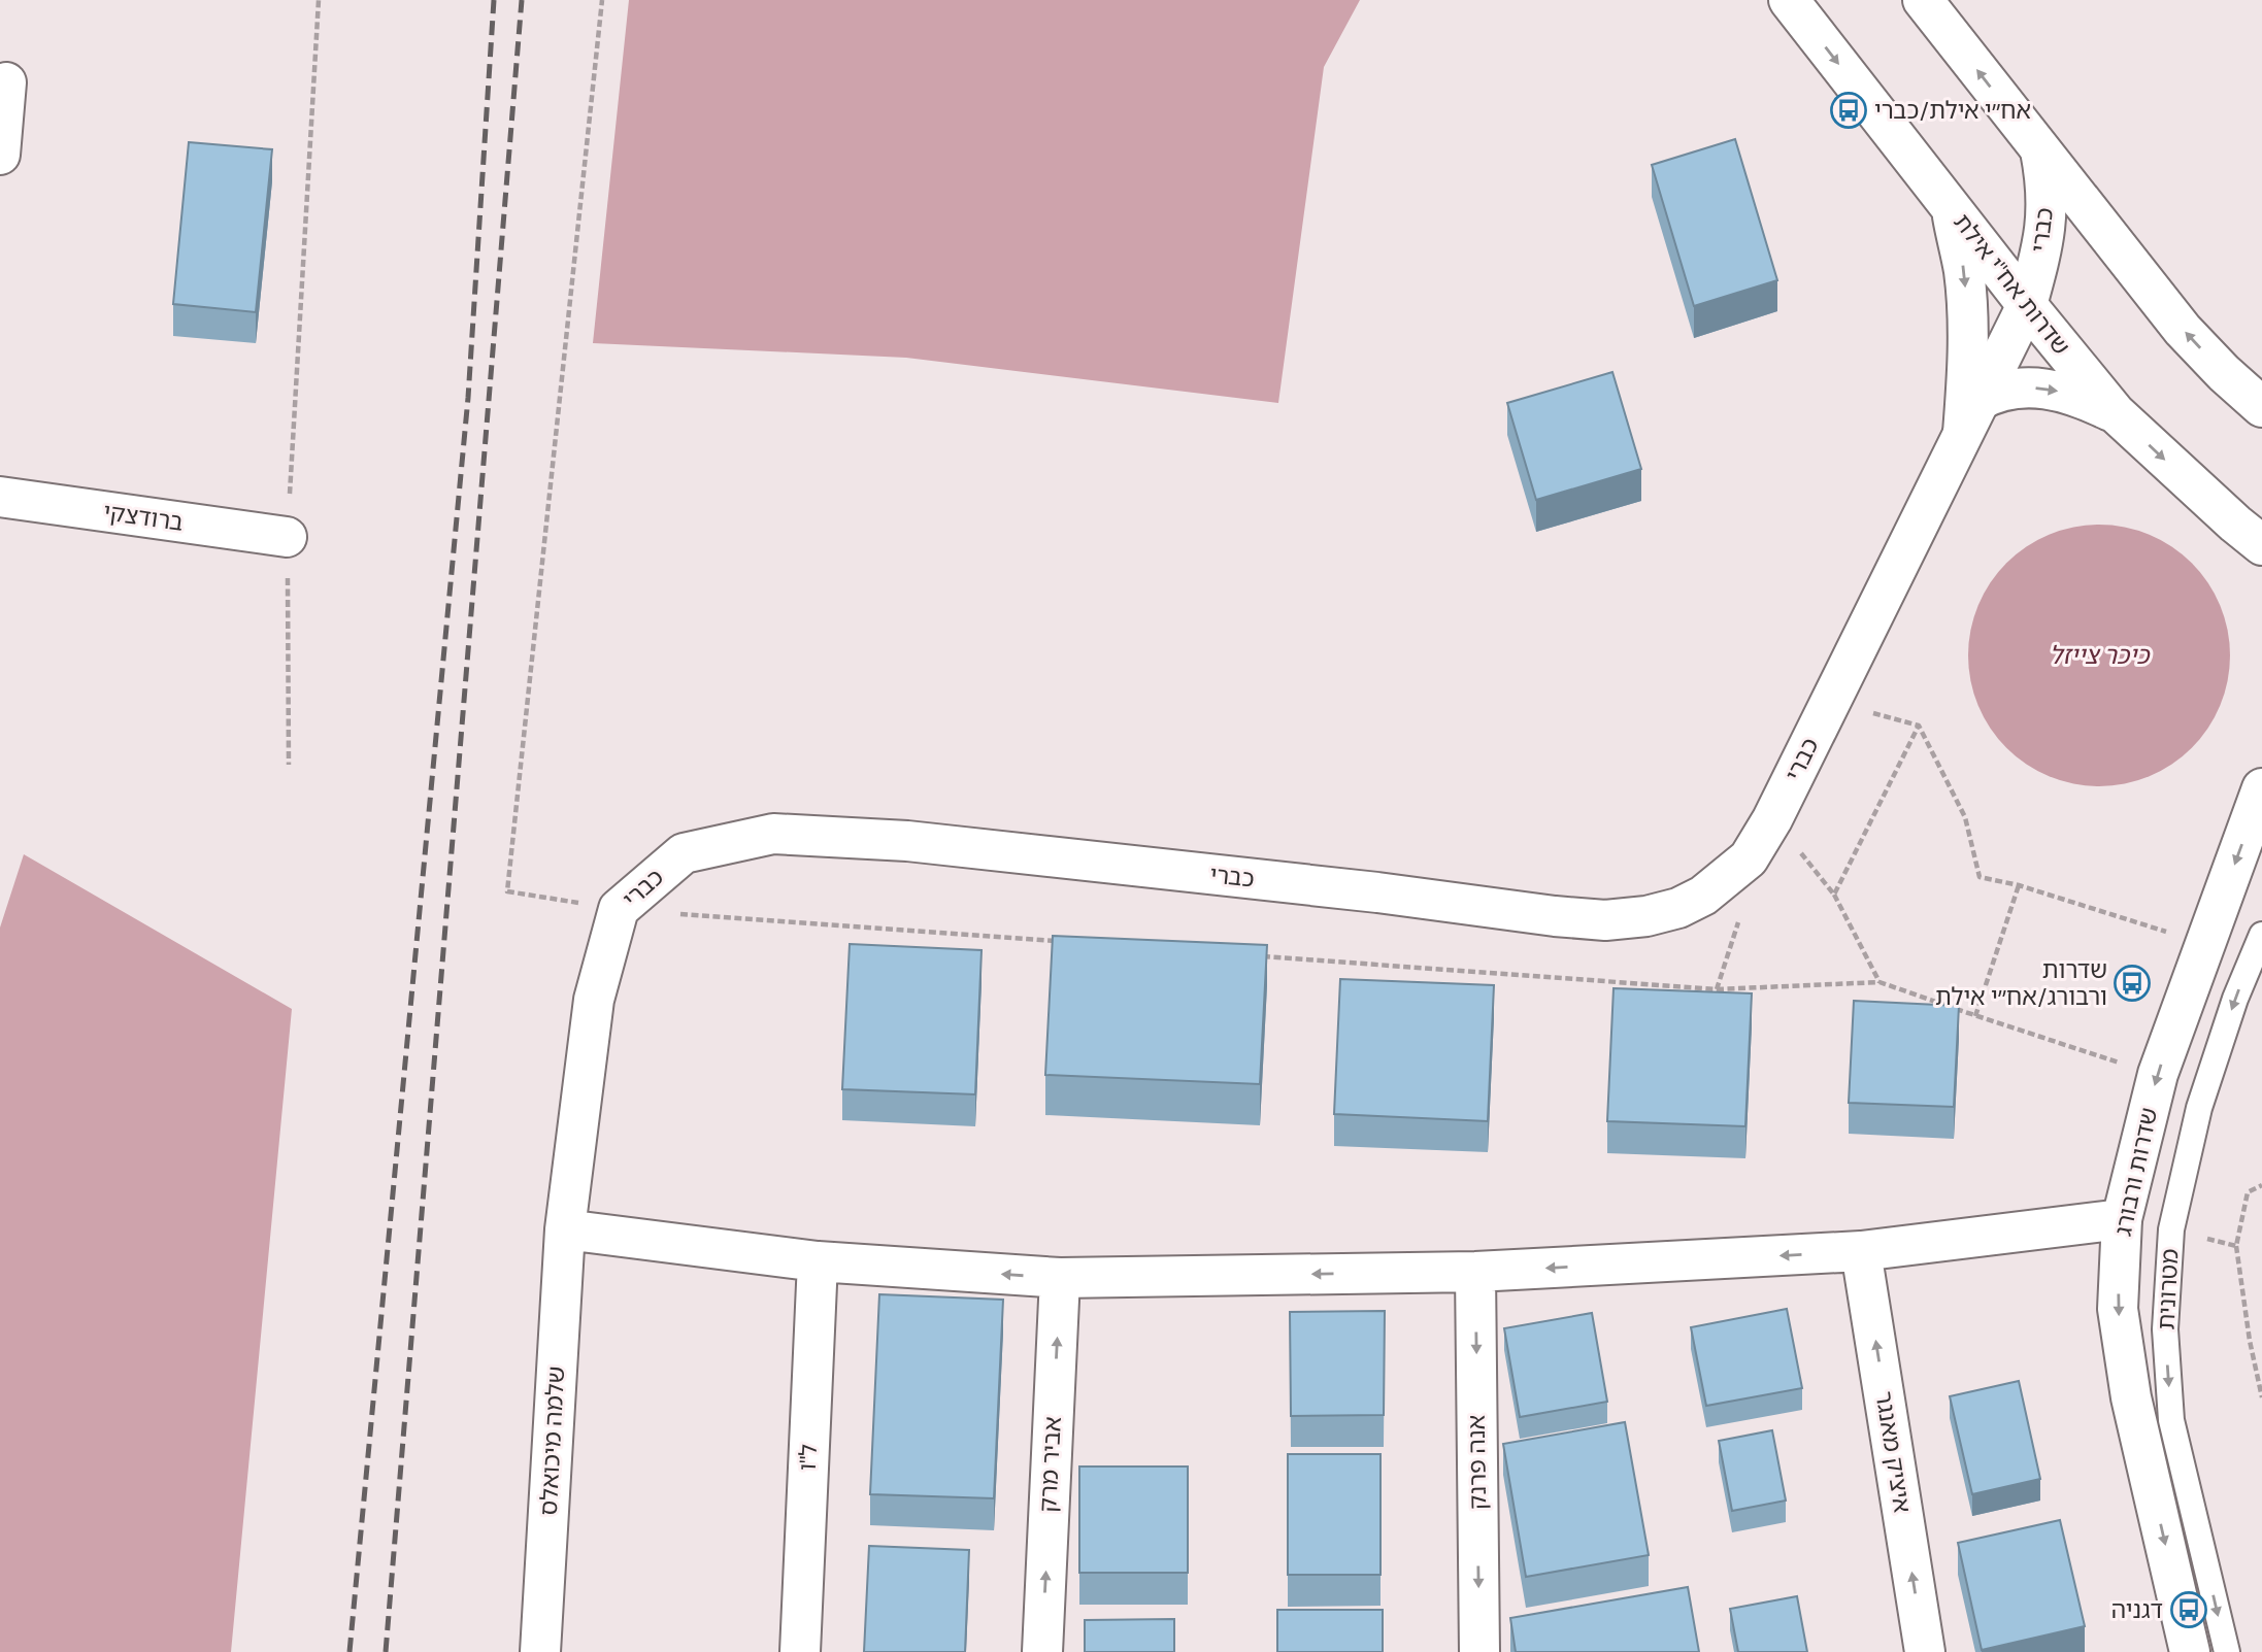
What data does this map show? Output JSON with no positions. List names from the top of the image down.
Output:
{
  "streets": {
    "street": [
      "כברי",
      "שדרות אח\"י אילת",
      "ברודצקי",
      "שדרות ורבורג",
      "שלמה מיכואלס",
      "איציק מאנגר",
      "ל\"ו",
      "אנה פרנק",
      "אביר מרק"
    ],
    "lane": ["מטרונית"]
  },
  "crossings": [
    ["כברי", "שדרות אח\"י אילת"],
    ["כברי", "שלמה מיכואלס"]
  ],
  "one_way": [
    "שדרות ורבורג",
    "מטרונית",
    "איציק מאנגר",
    "אנה פרנק",
    "אביר מרק"
  ],
  "water": ["כיכר צייזל"],
  "places": {
    "bus stop": ["אח״י אילת/כברי", "שדרות ורבורג/אח״י אילת", "דגניה"]
  }
}
